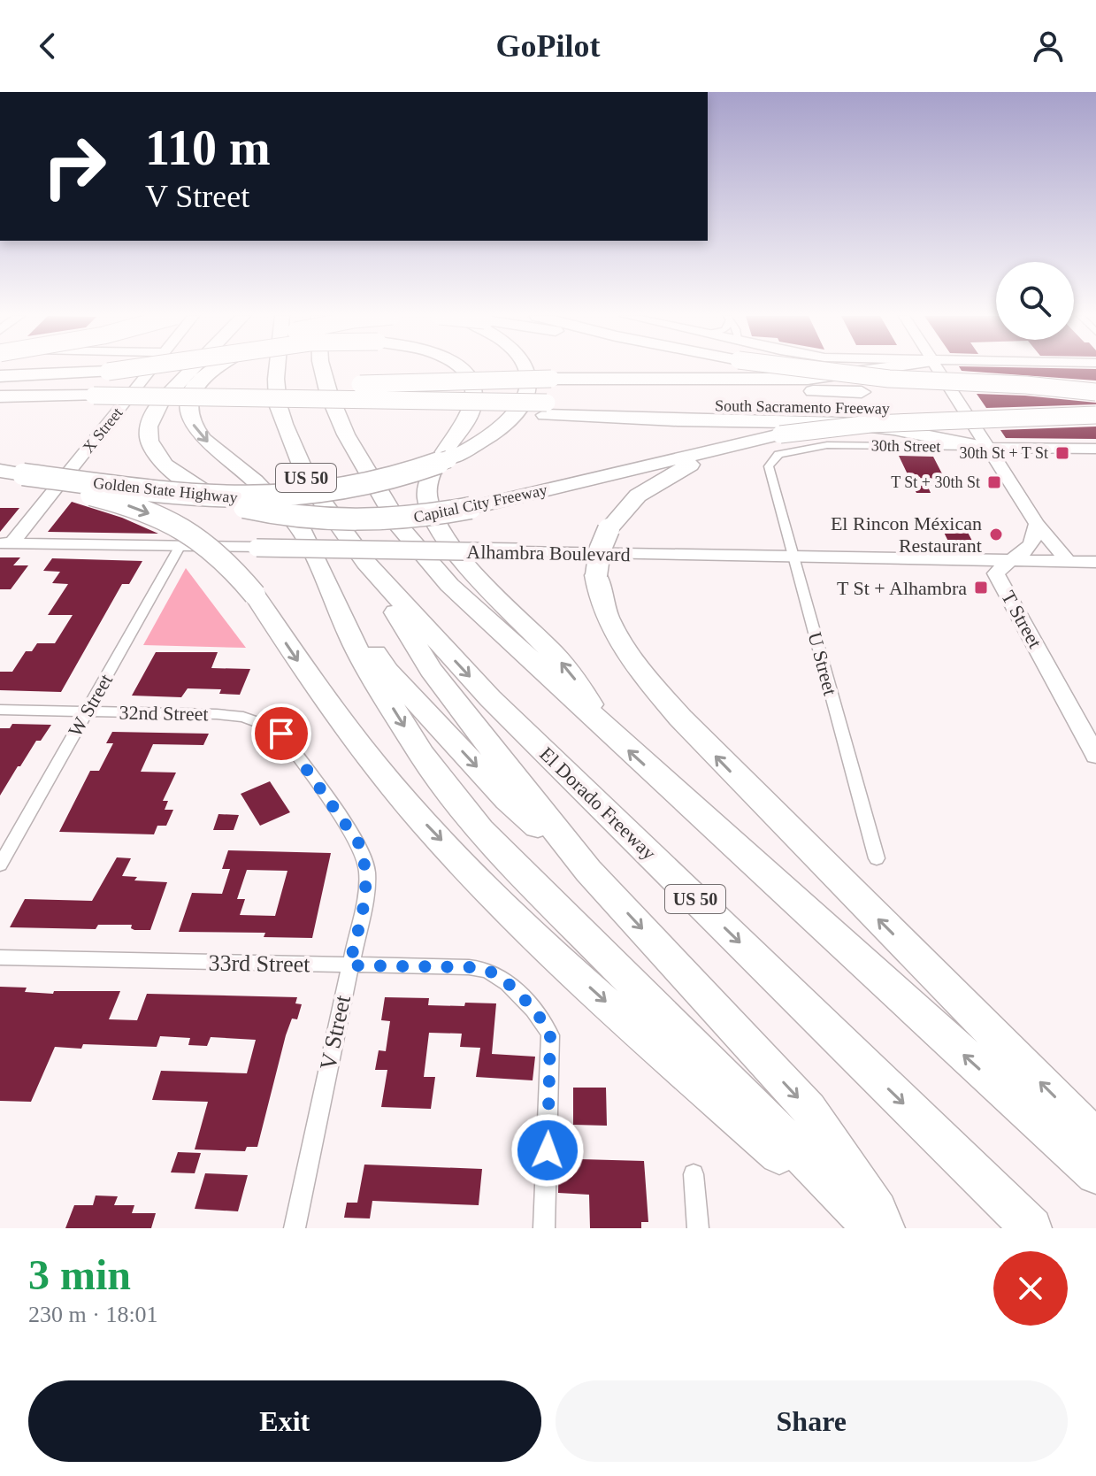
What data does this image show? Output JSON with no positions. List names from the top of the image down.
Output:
{
  "streets": {
    "highway": [
      "South Sacramento Freeway",
      "US 50",
      "Golden State Highway",
      "Capital City Freeway",
      "El Dorado Freeway"
    ],
    "main road": [
      "X Street",
      "30th Street",
      "Alhambra Boulevard",
      "T Street"
    ],
    "street": [
      "U Street",
      "W Street",
      "32nd Street",
      "33rd Street",
      "V Street"
    ]
  },
  "crossings": [
    ["South Sacramento Freeway", "US 50"],
    ["X Street", "Alhambra Boulevard"],
    ["30th Street", "U Street"],
    ["Alhambra Boulevard", "T Street"],
    ["Alhambra Boulevard", "U Street"],
    ["Alhambra Boulevard", "W Street"],
    ["W Street", "32nd Street"],
    ["32nd Street", "V Street"],
    ["33rd Street", "V Street"]
  ],
  "places": {
    "transit": ["30th St + T St", "T St + 30th St", "T St + Alhambra"],
    "other": ["El Rincon Méxican Restaurant"]
  },
  "page": {
    "header": "GoPilot",
    "turn": ["110 m", "V Street"],
    "heading": ["3 min", "230 m · 18:01"],
    "buttons": ["Exit", "Share"]
  }
}
